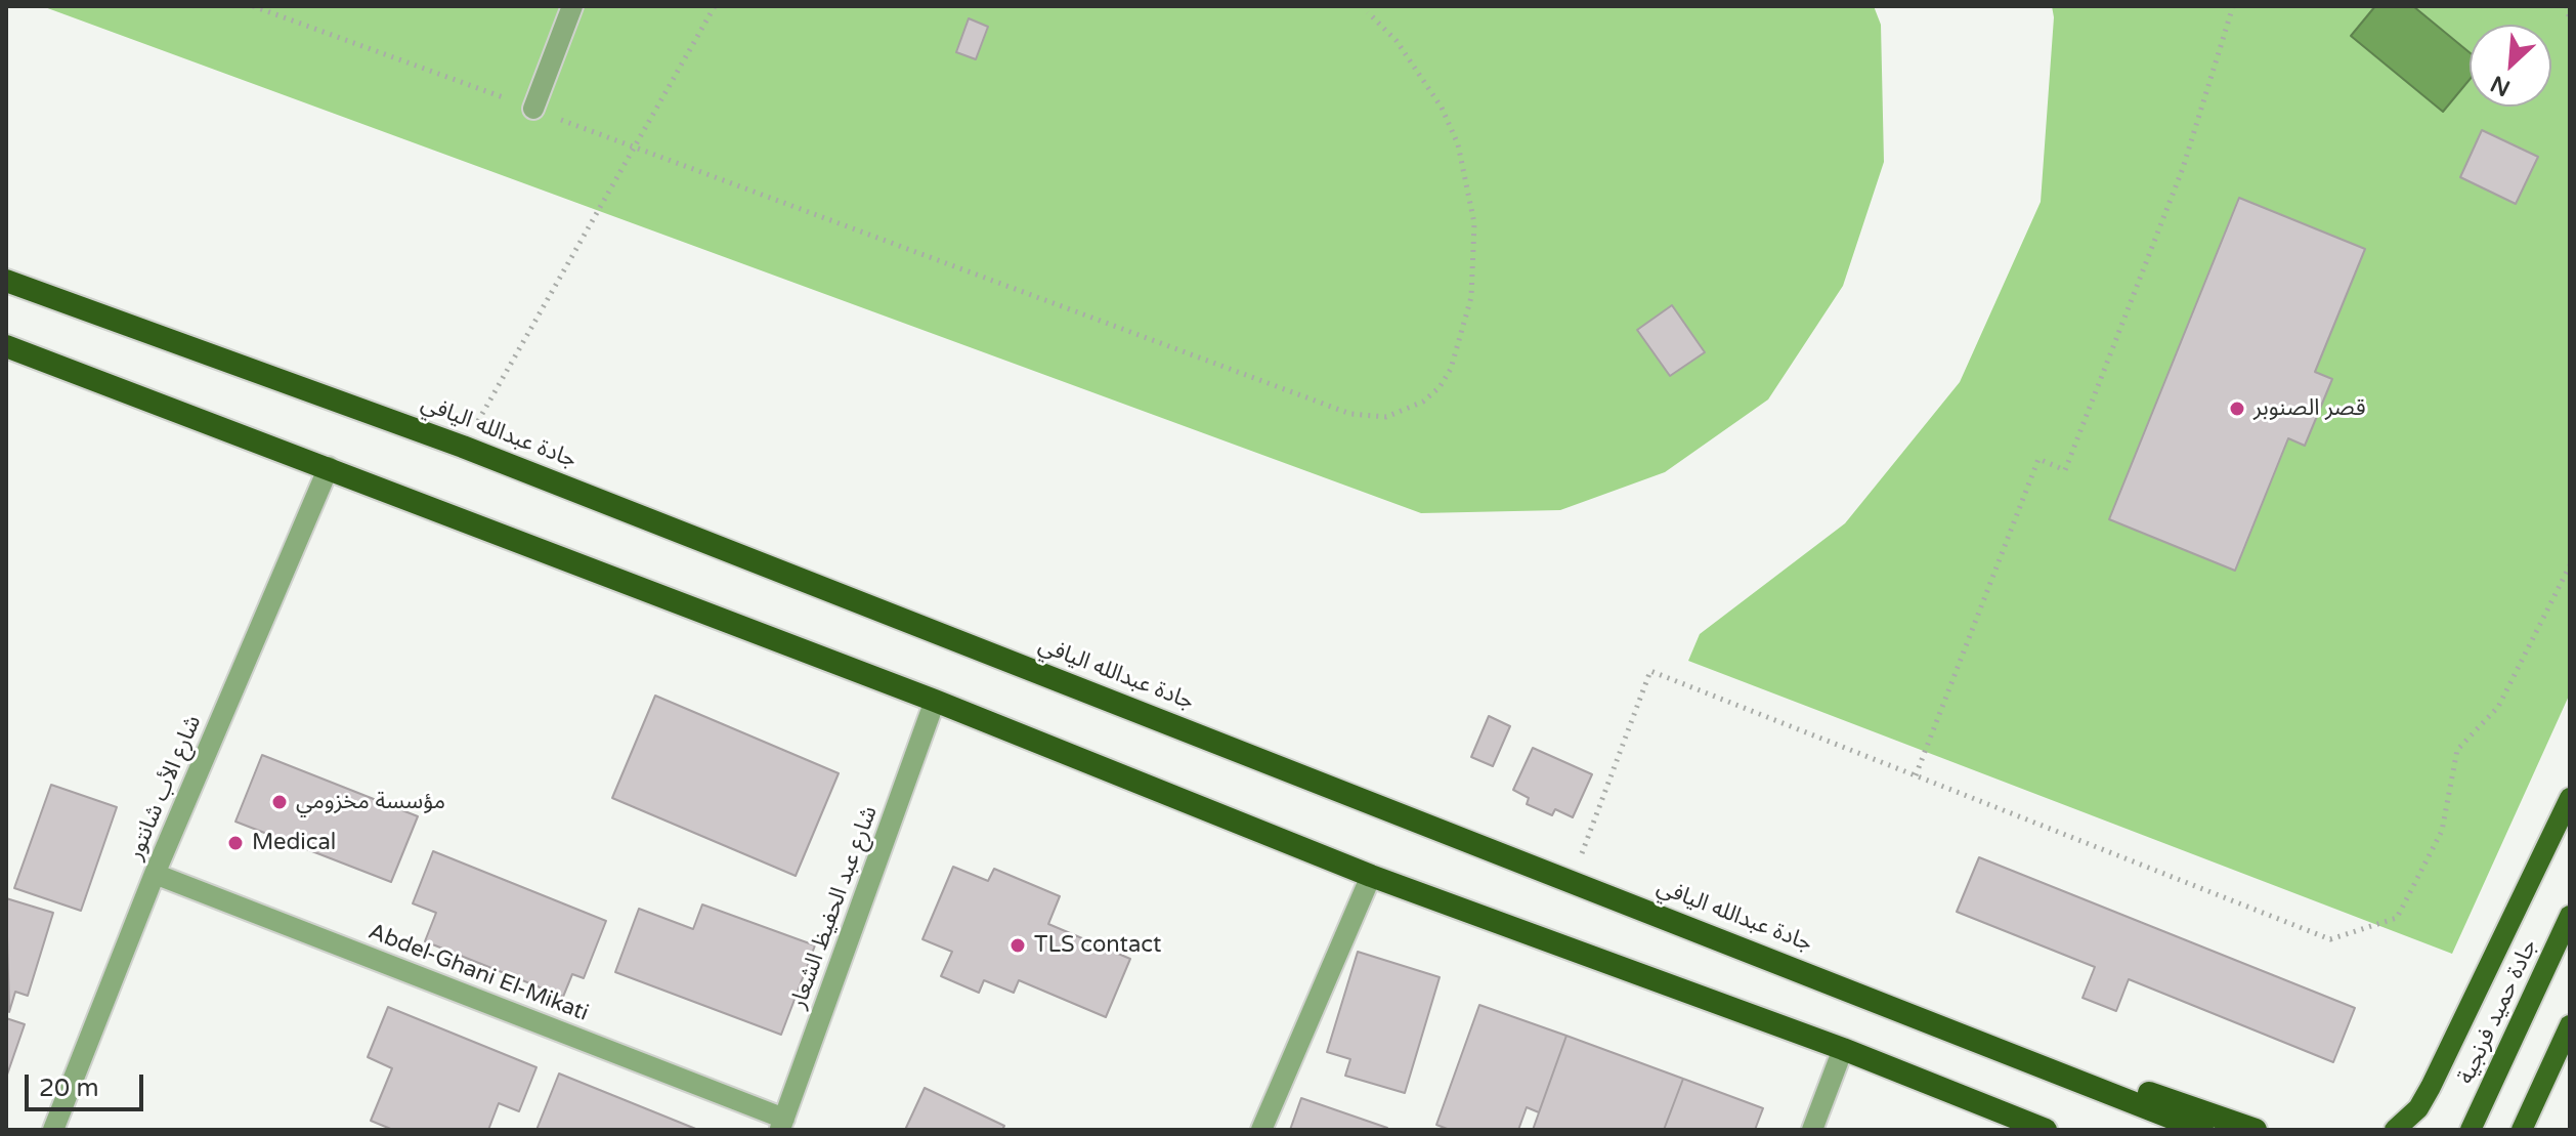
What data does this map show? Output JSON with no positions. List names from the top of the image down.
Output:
{
  "streets": {
    "highway": ["جادة عبدالله اليافي"],
    "main road": ["جادة حميد فرنجية"],
    "street": ["شارع الأب شانتور", "شارع عبد الحفيظ الشعار", "Abdel-Ghani El-Mikati"]
  },
  "crossings": [
    ["شارع الأب شانتور", "Abdel-Ghani El-Mikati"],
    ["شارع عبد الحفيظ الشعار", "Abdel-Ghani El-Mikati"]
  ],
  "places": [
    "قصر الصنوبر",
    "مؤسسة مخزومي",
    "Medical",
    "TLS contact"
  ],
  "scale_bar": "20 m",
  "north": "bottom left"
}
